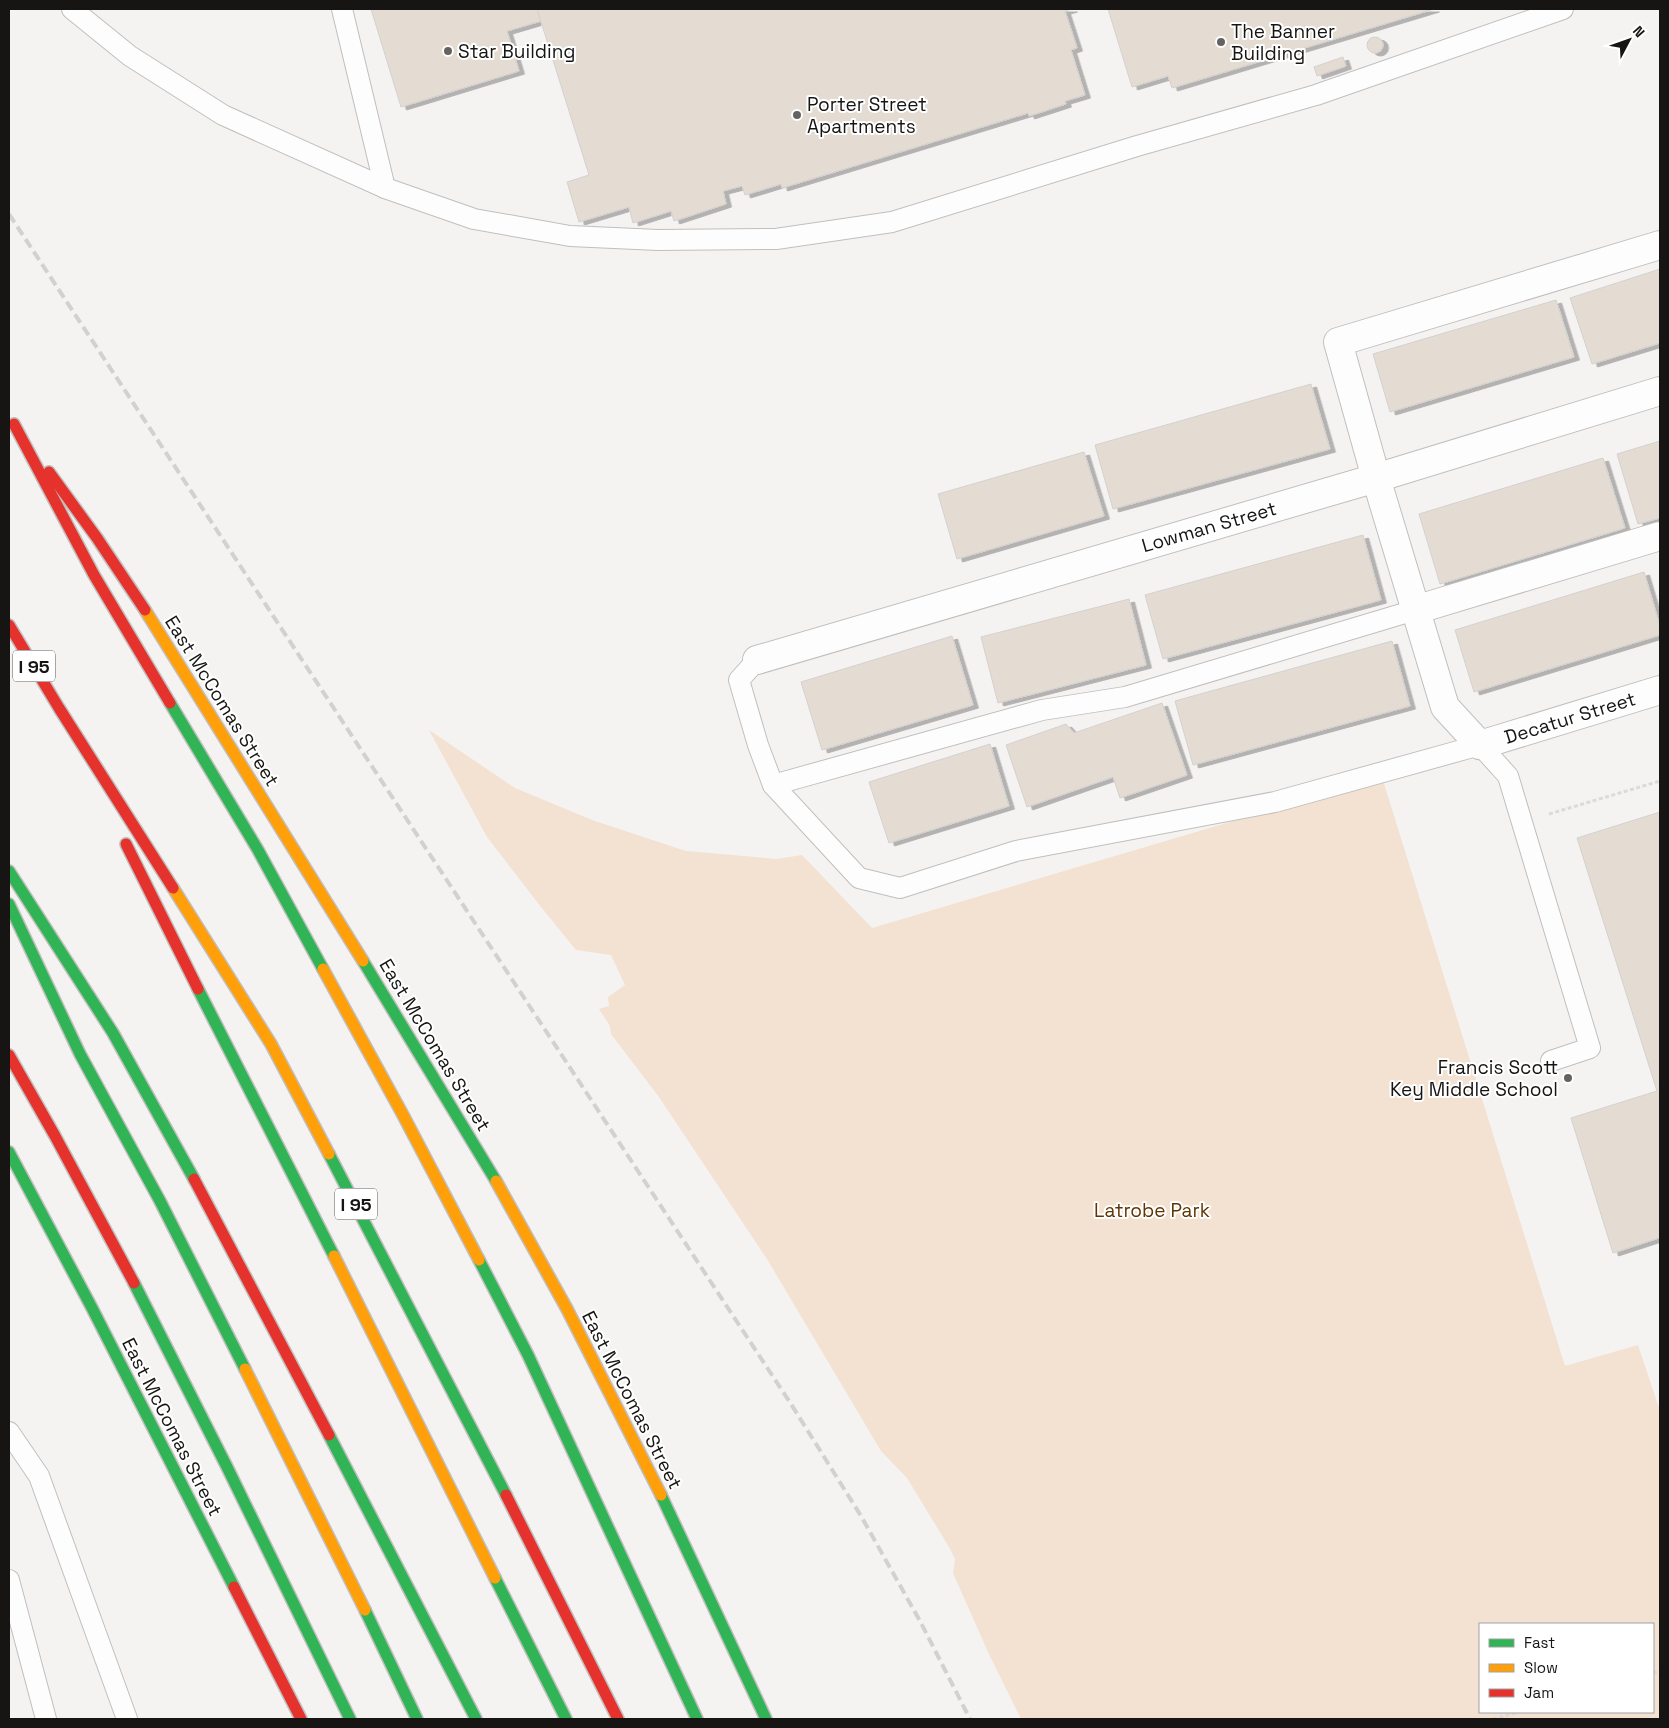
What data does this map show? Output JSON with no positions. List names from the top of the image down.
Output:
{
  "streets": {
    "main road": ["I 95", "East McComas Street"],
    "street": ["Lowman Street", "Decatur Street"]
  },
  "parks": ["Latrobe Park"],
  "places": [
    "The Banner Building",
    "Star Building",
    "Porter Street Apartments",
    "Francis Scott Key Middle School"
  ],
  "legend": ["Fast", "Slow", "Jam"],
  "north": "top right"
}
